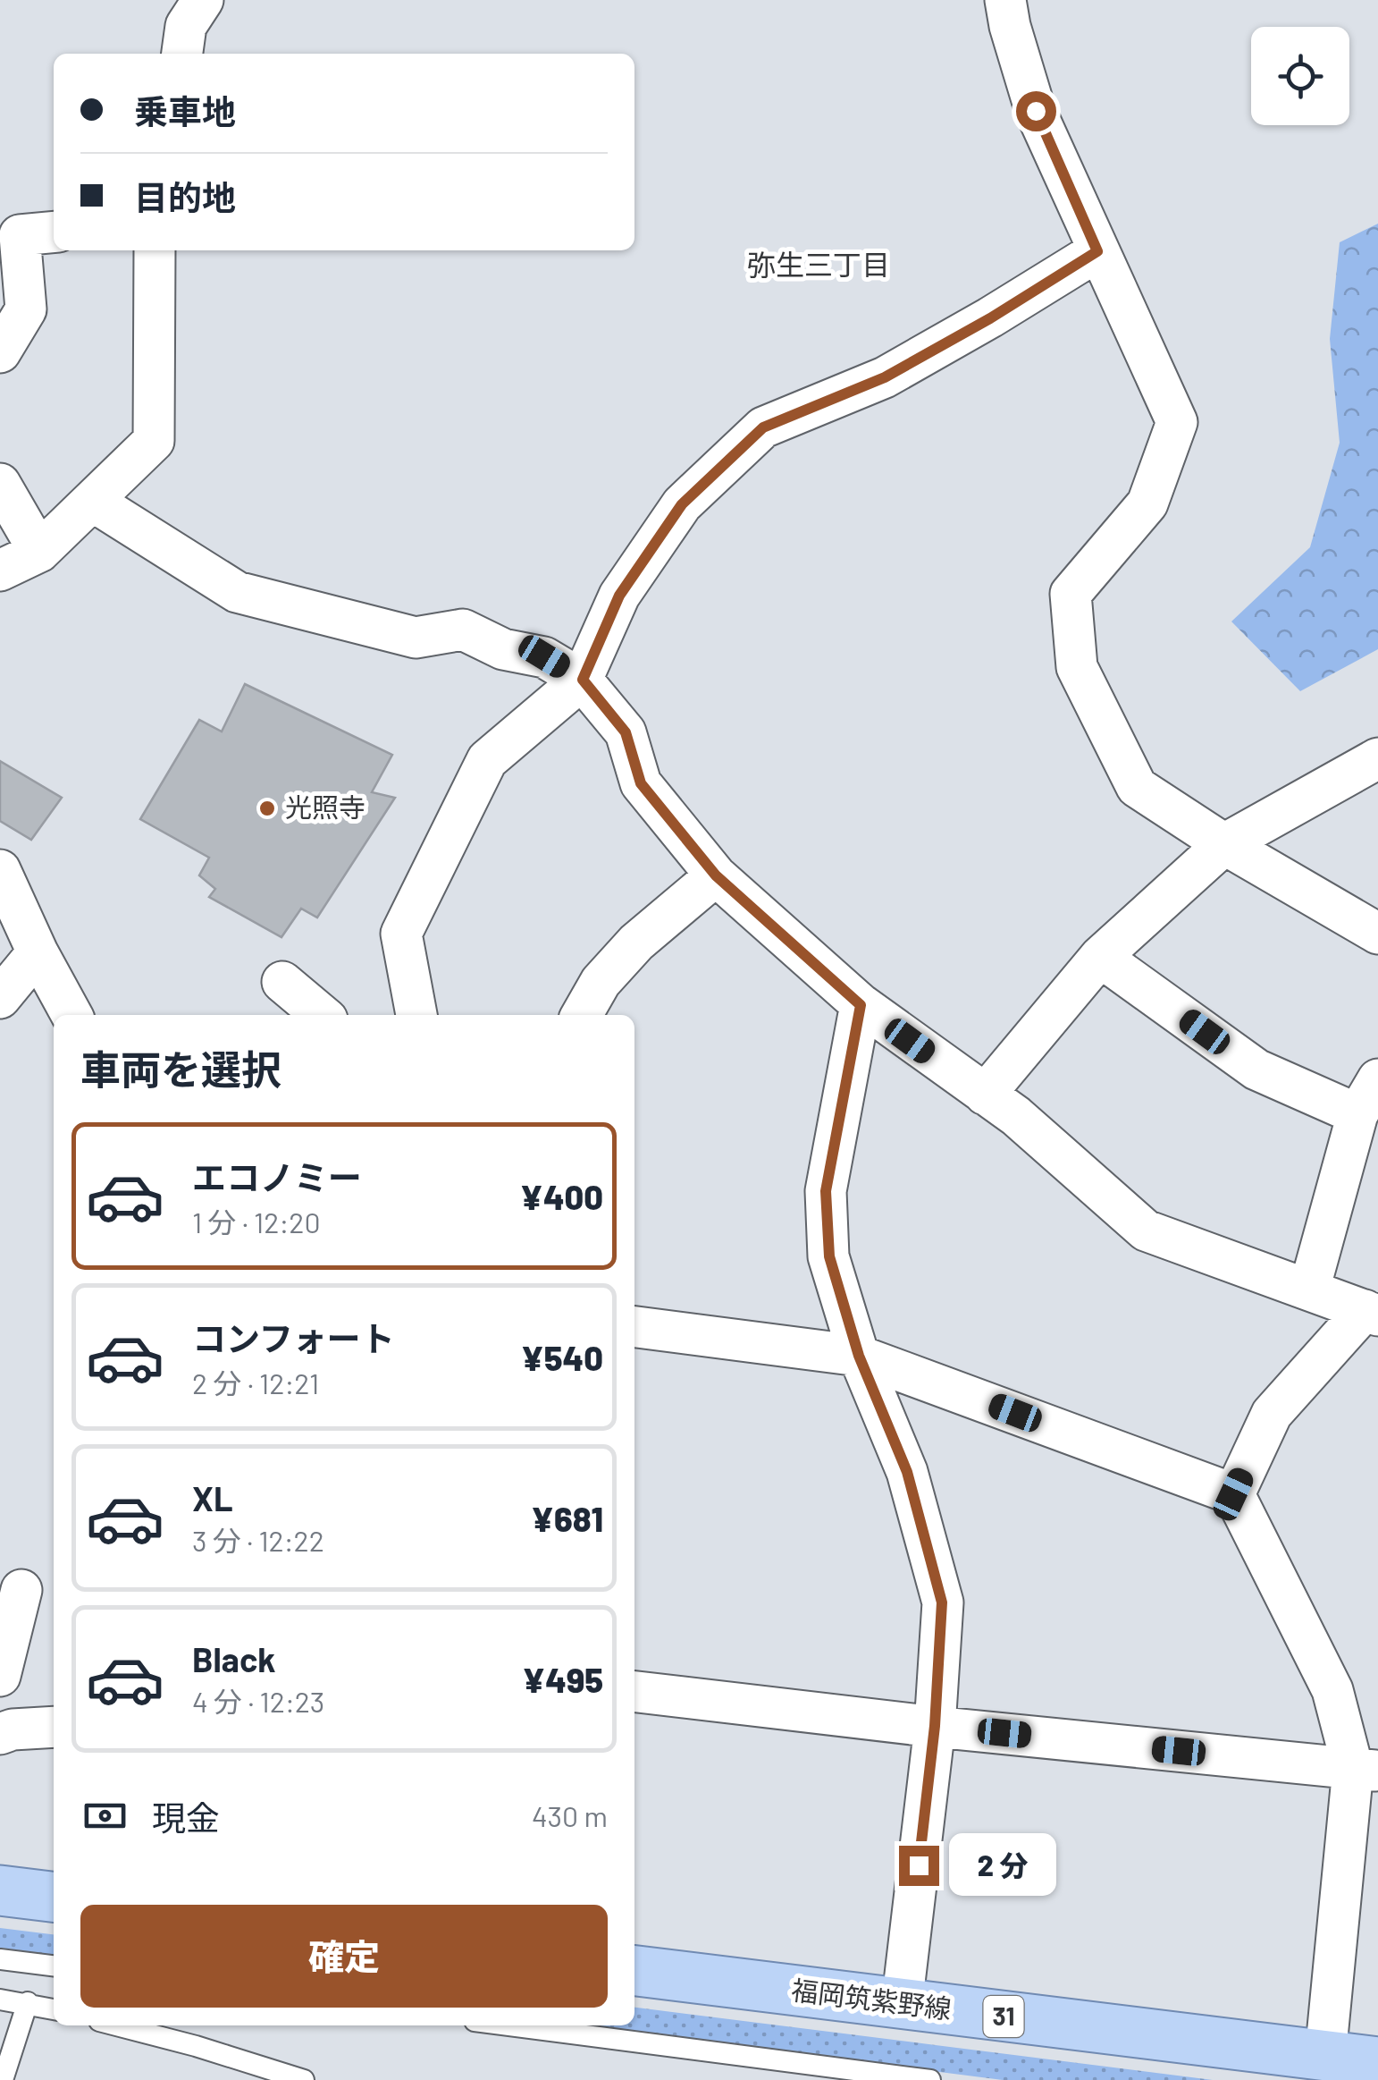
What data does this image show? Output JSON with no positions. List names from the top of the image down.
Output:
{
  "streets": {
    "main road": ["福岡筑紫野線", "31"]
  },
  "districts": ["弥生三丁目"],
  "places": ["光照寺"],
  "page": {
    "banner": ["乗車地", "目的地"],
    "heading": "車両を選択",
    "list": [
      {
        "name": "エコノミー",
        "note": "1 分 · 12:20",
        "value": "¥400"
      },
      {
        "name": "コンフォート",
        "note": "2 分 · 12:21",
        "value": "¥540"
      },
      {
        "name": "XL",
        "note": "3 分 · 12:22",
        "value": "¥681"
      },
      {
        "name": "Black",
        "note": "4 分 · 12:23",
        "value": "¥495"
      }
    ],
    "pay": ["現金", "430 m"],
    "bubble": "2 分",
    "buttons": "確定"
  }
}
